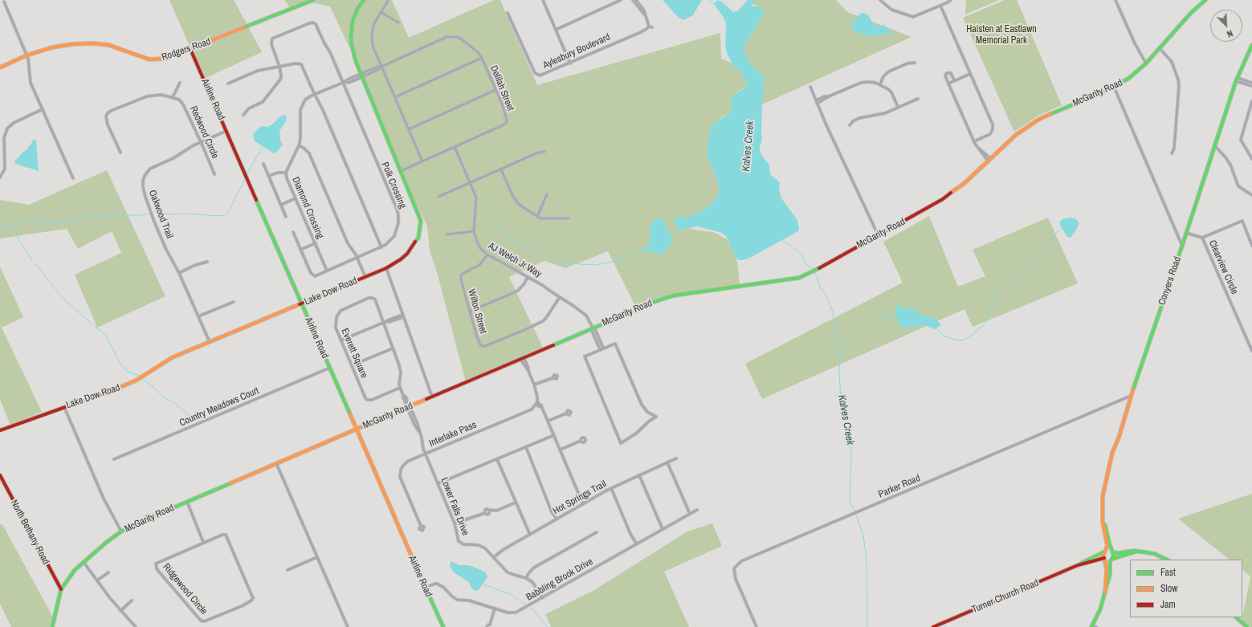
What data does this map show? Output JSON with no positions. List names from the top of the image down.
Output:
{
  "streets": {
    "street": [
      "Rodgers Road",
      "Aylesbury Boulevard",
      "Delilah Street",
      "McGarity Road",
      "Airline Road",
      "Redwood Circle",
      "Polk Crossing",
      "Diamond Crossing",
      "Oakwood Trail",
      "AJ Welch Jr Way",
      "Clearview Circle",
      "Conyers Road",
      "Lake Dow Road",
      "Wilton Street",
      "Everett Square",
      "Country Meadows Court",
      "Interlake Pass",
      "Parker Road",
      "Hot Springs Trail",
      "Lower Falls Drive",
      "North Bethany Road",
      "Babbling Brook Drive",
      "Ridgewood Circle",
      "Turner Church Road"
    ]
  },
  "crossings": [
    ["Rodgers Road", "Airline Road"],
    ["Delilah Street", "Diamond Crossing"],
    ["Delilah Street", "AJ Welch Jr Way"],
    ["Delilah Street", "Lake Dow Road"],
    ["McGarity Road", "Airline Road"],
    ["McGarity Road", "AJ Welch Jr Way"],
    ["McGarity Road", "Everett Square"],
    ["McGarity Road", "Lower Falls Drive"],
    ["McGarity Road", "North Bethany Road"],
    ["Airline Road", "Oakwood Trail"],
    ["Airline Road", "Lake Dow Road"],
    ["Airline Road", "Country Meadows Court"],
    ["Airline Road", "Babbling Brook Drive"],
    ["Redwood Circle", "Oakwood Trail"],
    ["Polk Crossing", "Diamond Crossing"],
    ["Diamond Crossing", "Lake Dow Road"],
    ["Oakwood Trail", "Lake Dow Road"],
    ["AJ Welch Jr Way", "Wilton Street"],
    ["Conyers Road", "Parker Road"],
    ["Conyers Road", "Turner Church Road"],
    ["Everett Square", "Lower Falls Drive"],
    ["Interlake Pass", "Lower Falls Drive"],
    ["Hot Springs Trail", "Lower Falls Drive"],
    ["Lower Falls Drive", "Babbling Brook Drive"]
  ],
  "water": ["Kalves Creek"],
  "parks": ["Haisten at Eastlawn Memorial Park"],
  "legend": ["Fast", "Slow", "Jam"],
  "north": "bottom right"
}
